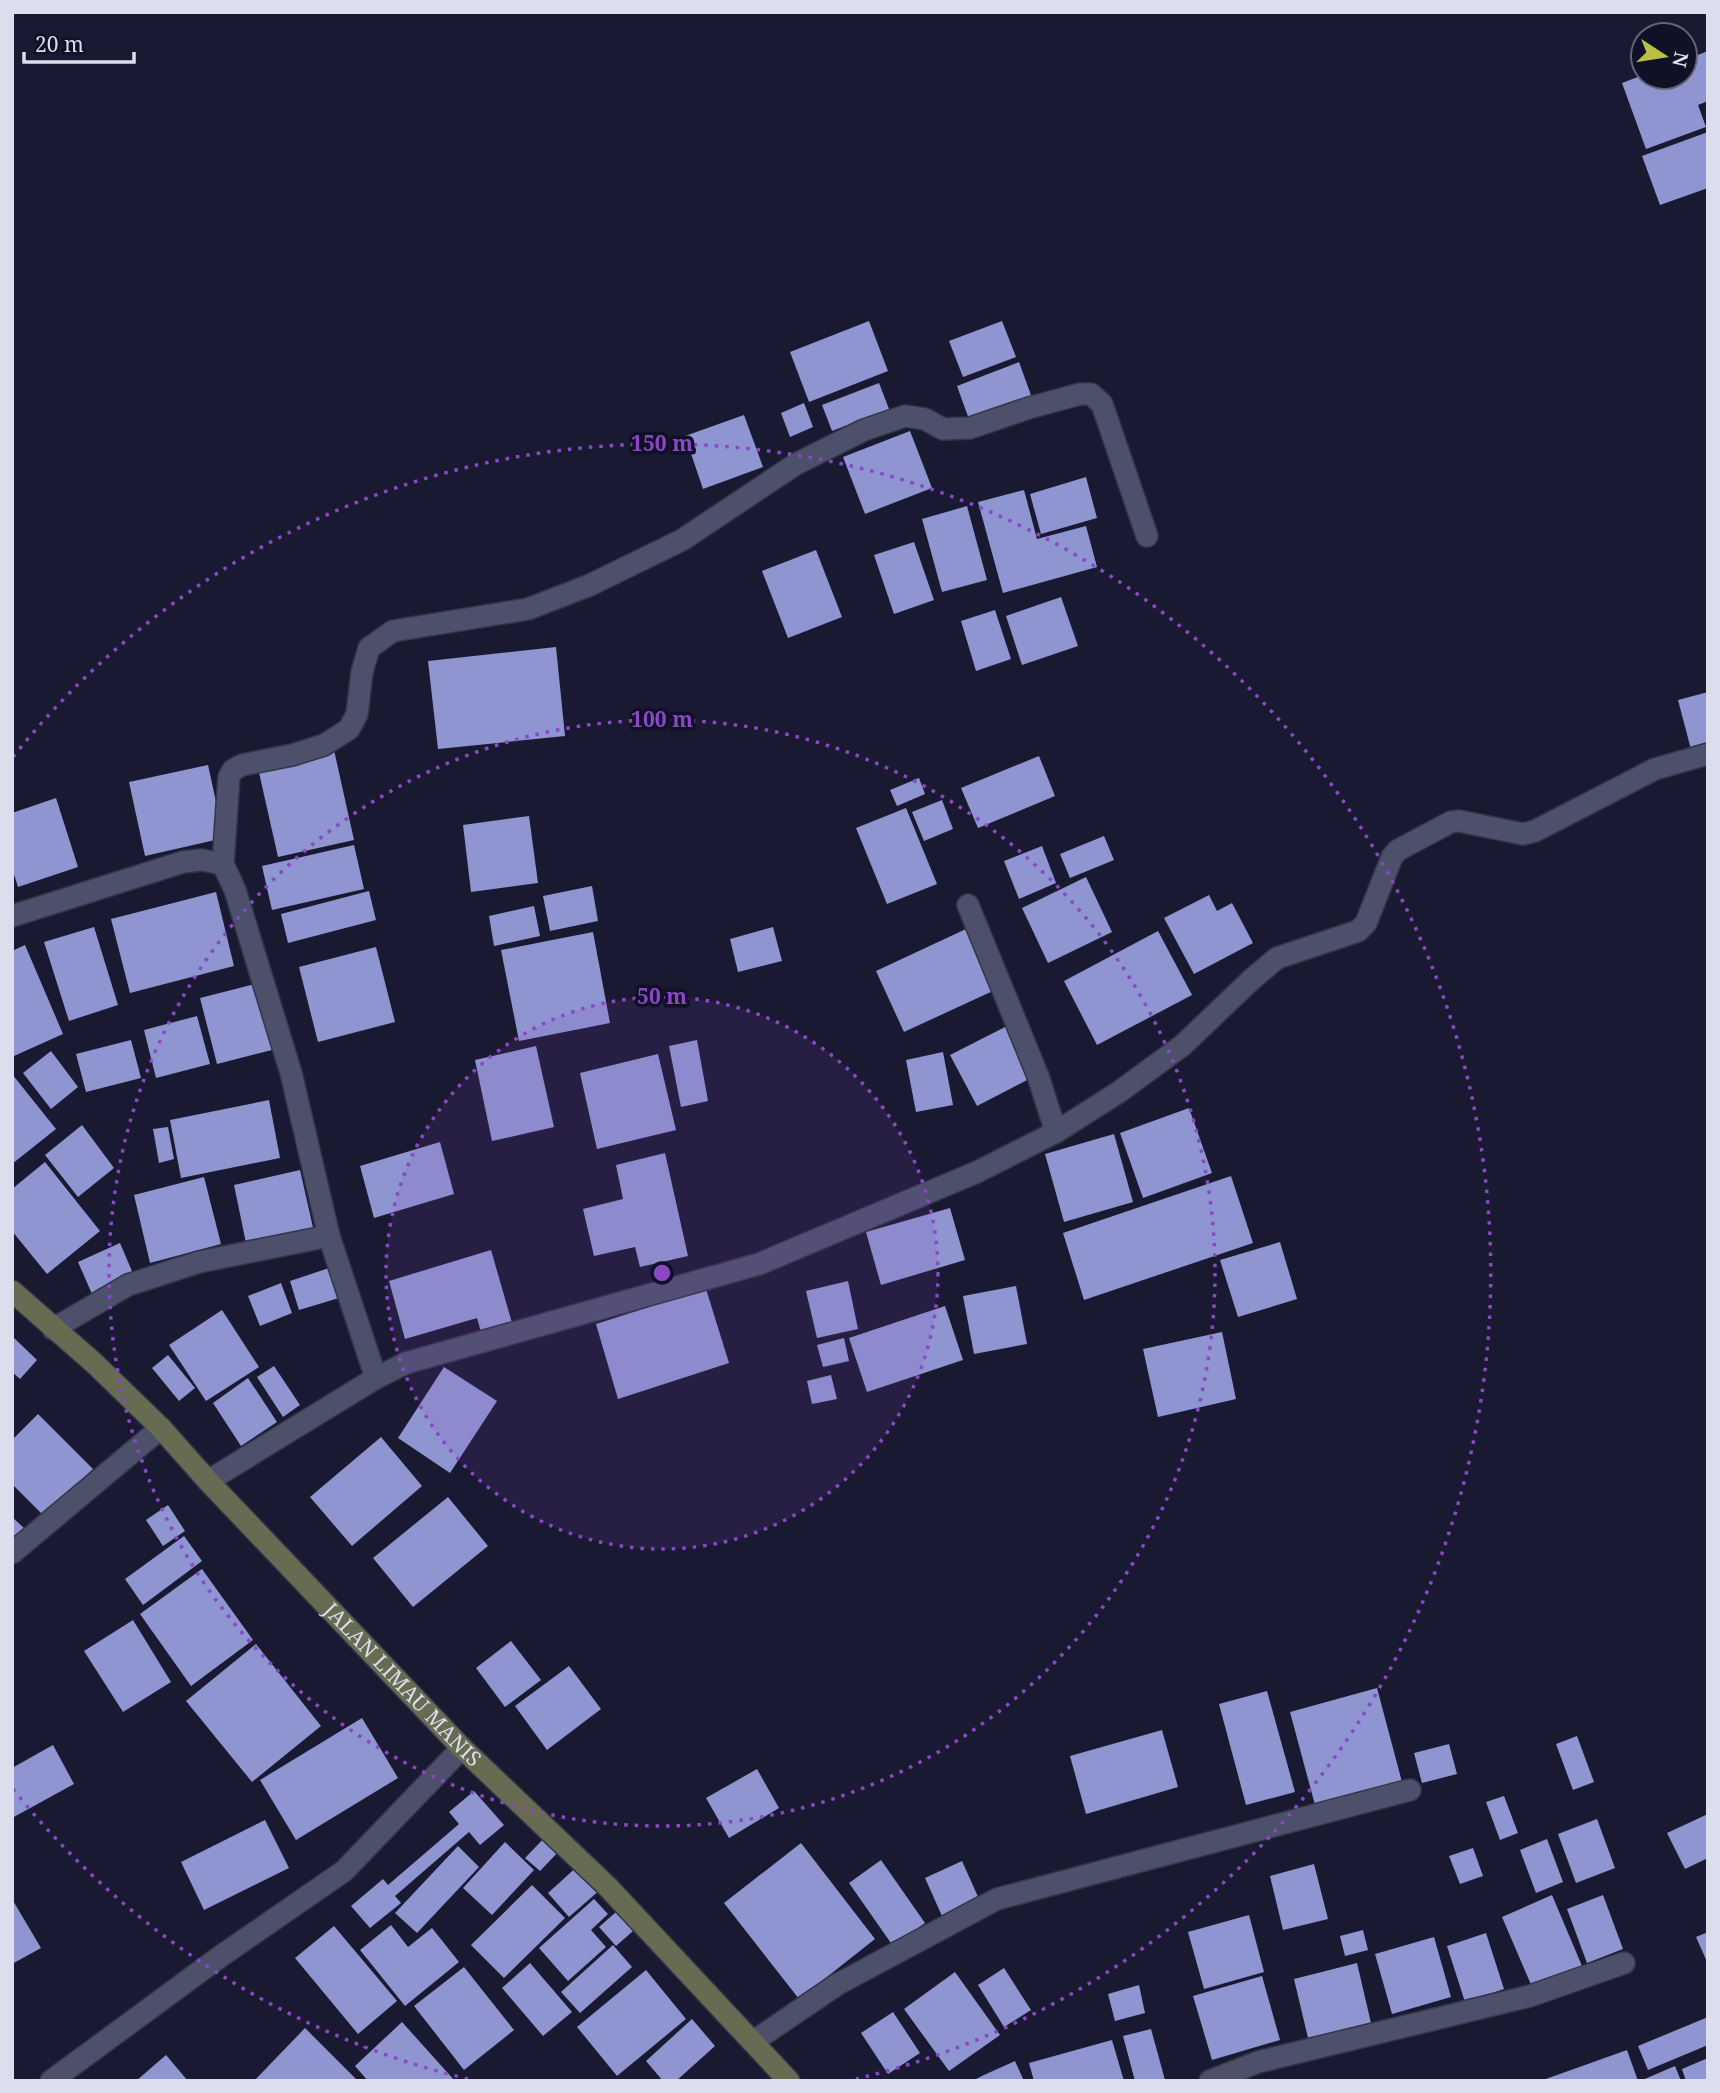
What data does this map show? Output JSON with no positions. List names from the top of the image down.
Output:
{
  "streets": {
    "street": ["JALAN LIMAU MANIS"]
  },
  "scale_bar": "20 m",
  "north": "right",
  "rings": ["150 m", "100 m", "50 m"]
}
